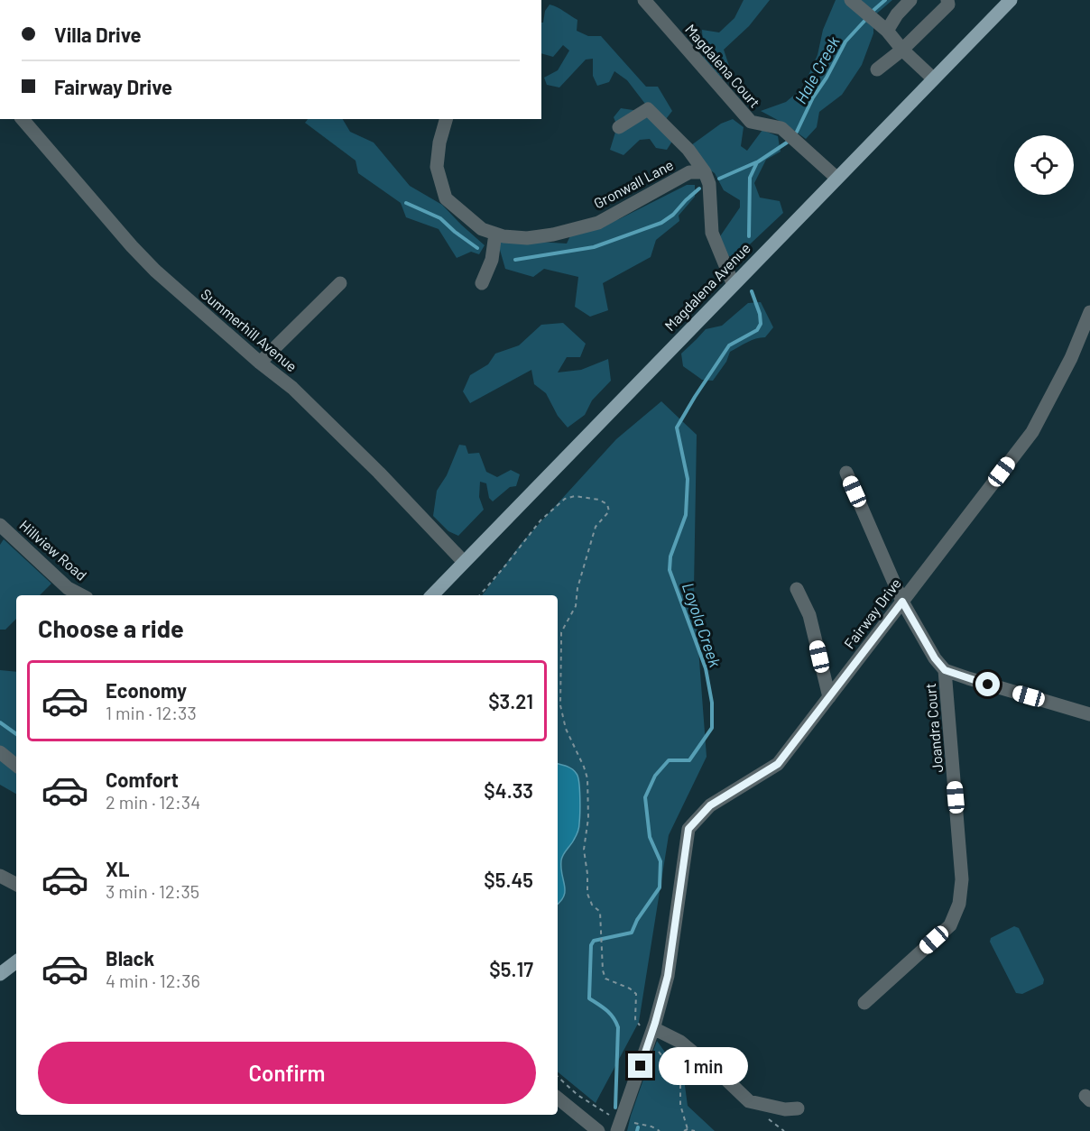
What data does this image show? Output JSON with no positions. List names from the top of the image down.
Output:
{
  "streets": {
    "main road": ["Magdalena Avenue"],
    "street": [
      "Magdalena Court",
      "Gronwall Lane",
      "Summerhill Avenue",
      "Hillview Road",
      "Fairway Drive",
      "Joandra Court"
    ]
  },
  "crossings": [
    ["Magdalena Court", "Magdalena Avenue"],
    ["Gronwall Lane", "Magdalena Avenue"],
    ["Magdalena Avenue", "Summerhill Avenue"]
  ],
  "water": ["Hale Creek", "Loyola Creek"],
  "page": {
    "banner": ["Villa Drive", "Fairway Drive"],
    "heading": "Choose a ride",
    "list": [
      {
        "name": "Economy",
        "note": "1 min · 12:33",
        "value": "$3.21"
      },
      {
        "name": "Comfort",
        "note": "2 min · 12:34",
        "value": "$4.33"
      },
      {
        "name": "XL",
        "note": "3 min · 12:35",
        "value": "$5.45"
      },
      {
        "name": "Black",
        "note": "4 min · 12:36",
        "value": "$5.17"
      }
    ],
    "buttons": "Confirm",
    "bubble": "1 min"
  }
}
